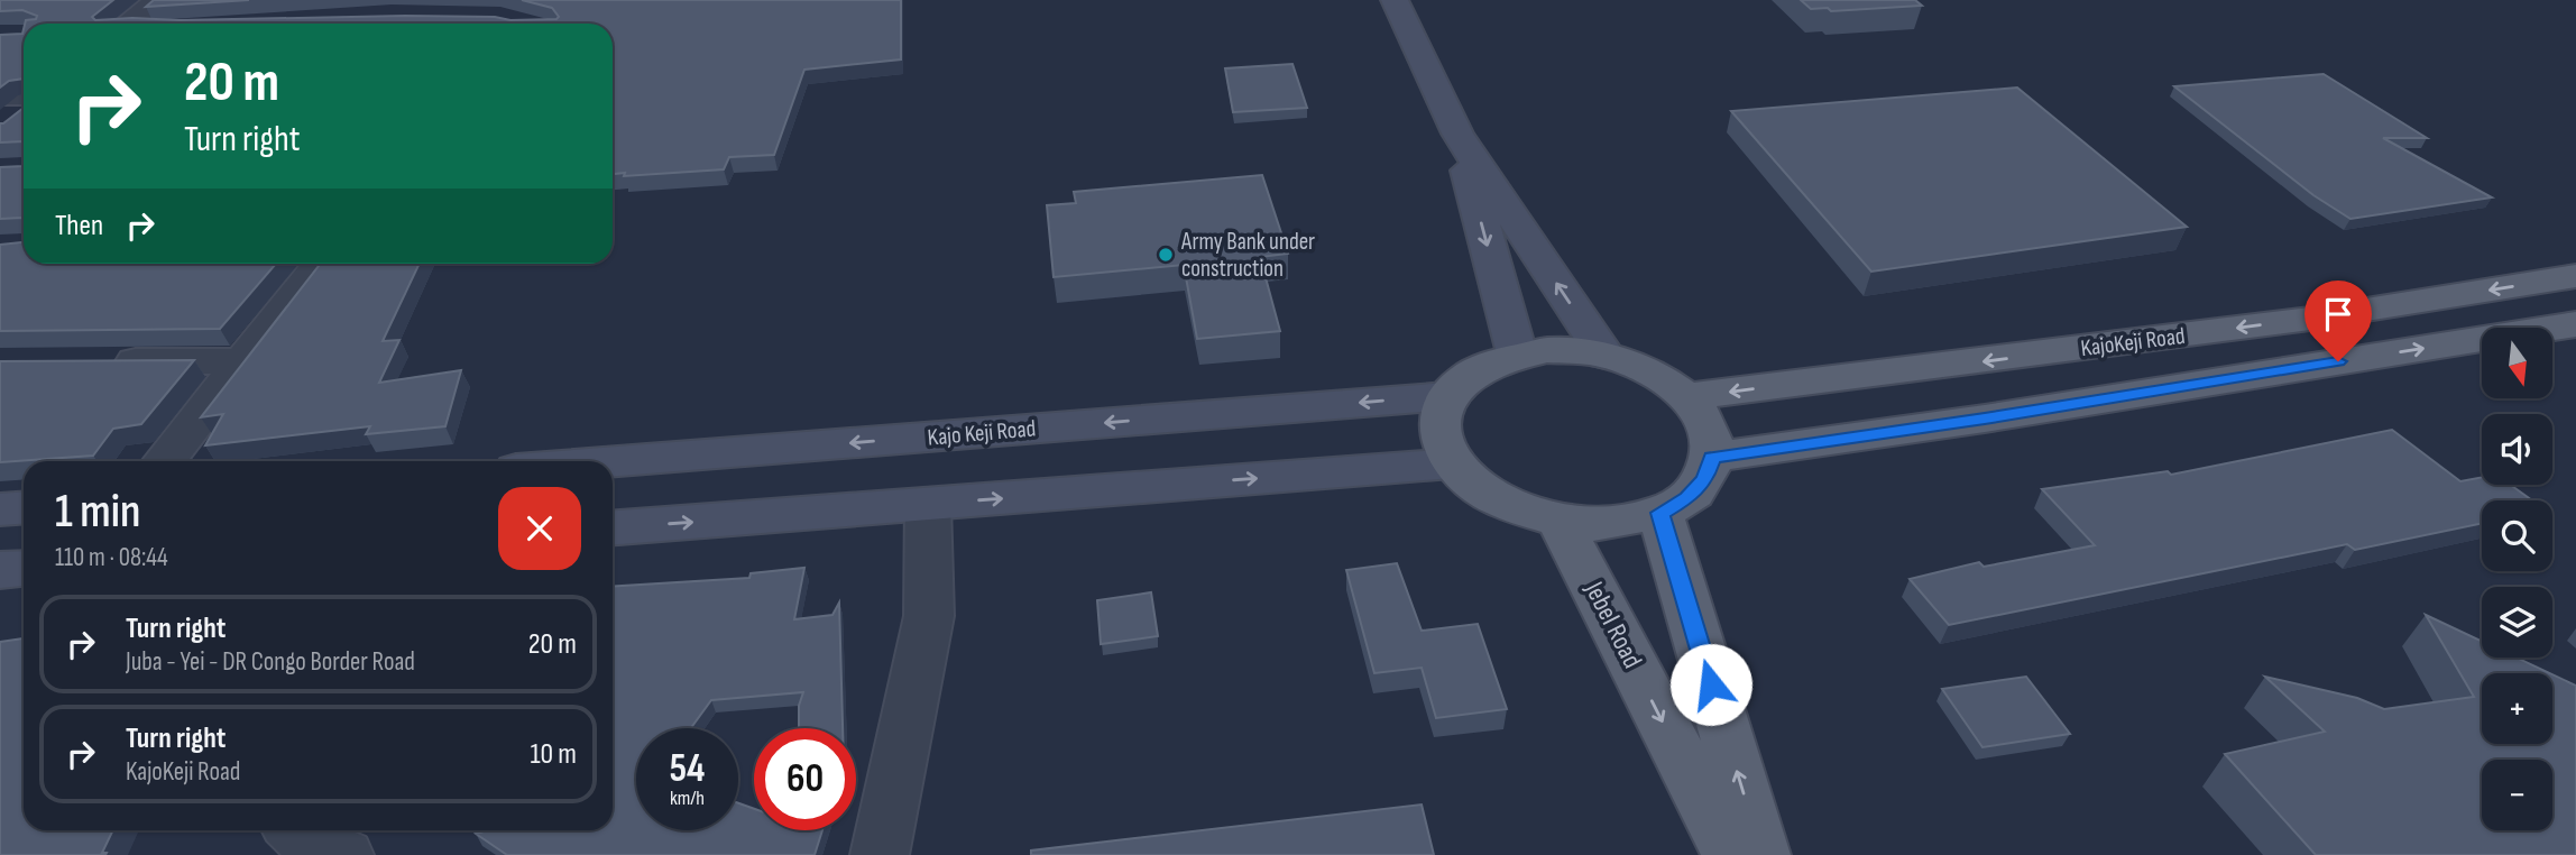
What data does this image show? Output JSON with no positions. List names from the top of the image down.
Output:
{
  "streets": {
    "main road": ["KajoKeji Road", "Kajo Keji Road", "Jebel Road"]
  },
  "crossings": [
    ["KajoKeji Road", "Kajo Keji Road"],
    ["KajoKeji Road", "Jebel Road"],
    ["Kajo Keji Road", "Jebel Road"]
  ],
  "places": ["Army Bank under construction"],
  "north": "bottom",
  "page": {
    "turn": ["20 m", "Turn right"],
    "then": "Then",
    "map_buttons": ["+", "−"],
    "heading": ["1 min", "110 m · 08:44"],
    "list": [
      {
        "name": "Turn right",
        "note": "Juba - Yei - DR Congo Border Road",
        "value": "20 m"
      },
      {
        "name": "Turn right",
        "note": "KajoKeji Road",
        "value": "10 m"
      }
    ],
    "speed": "54 km/h",
    "limit": "60"
  }
}
